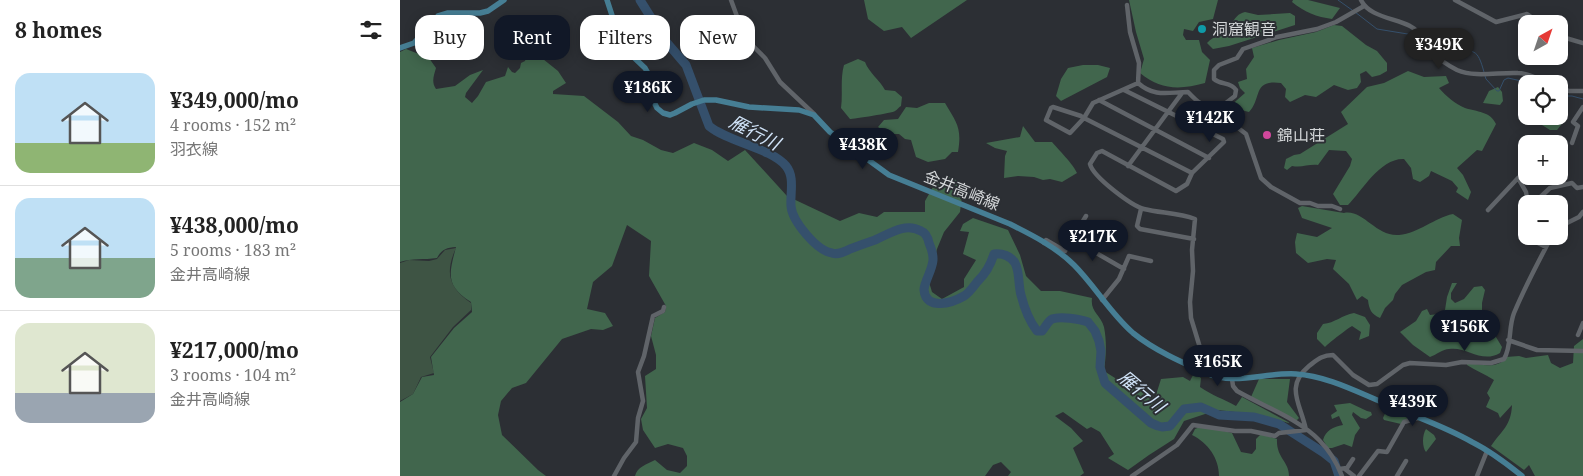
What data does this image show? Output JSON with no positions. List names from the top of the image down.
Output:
{
  "streets": {
    "main road": ["金井高崎線"]
  },
  "water": ["雁行川"],
  "places": ["洞窟観音", "錦山荘"],
  "north": "top right",
  "page": {
    "heading": "8 homes",
    "map_buttons": ["+", "−"],
    "chip": [
      "Buy",
      "Rent",
      "Filters",
      "New"
    ],
    "price": [
      "¥349K",
      "¥186K",
      "¥142K",
      "¥438K",
      "¥217K",
      "¥156K",
      "¥165K",
      "¥439K"
    ],
    "list": [
      {
        "name": "¥349,000/mo",
        "note": "4 rooms · 152 m² · 羽衣線"
      },
      {
        "name": "¥438,000/mo",
        "note": "5 rooms · 183 m² · 金井高崎線"
      },
      {
        "name": "¥217,000/mo",
        "note": "3 rooms · 104 m² · 金井高崎線"
      }
    ]
  }
}
